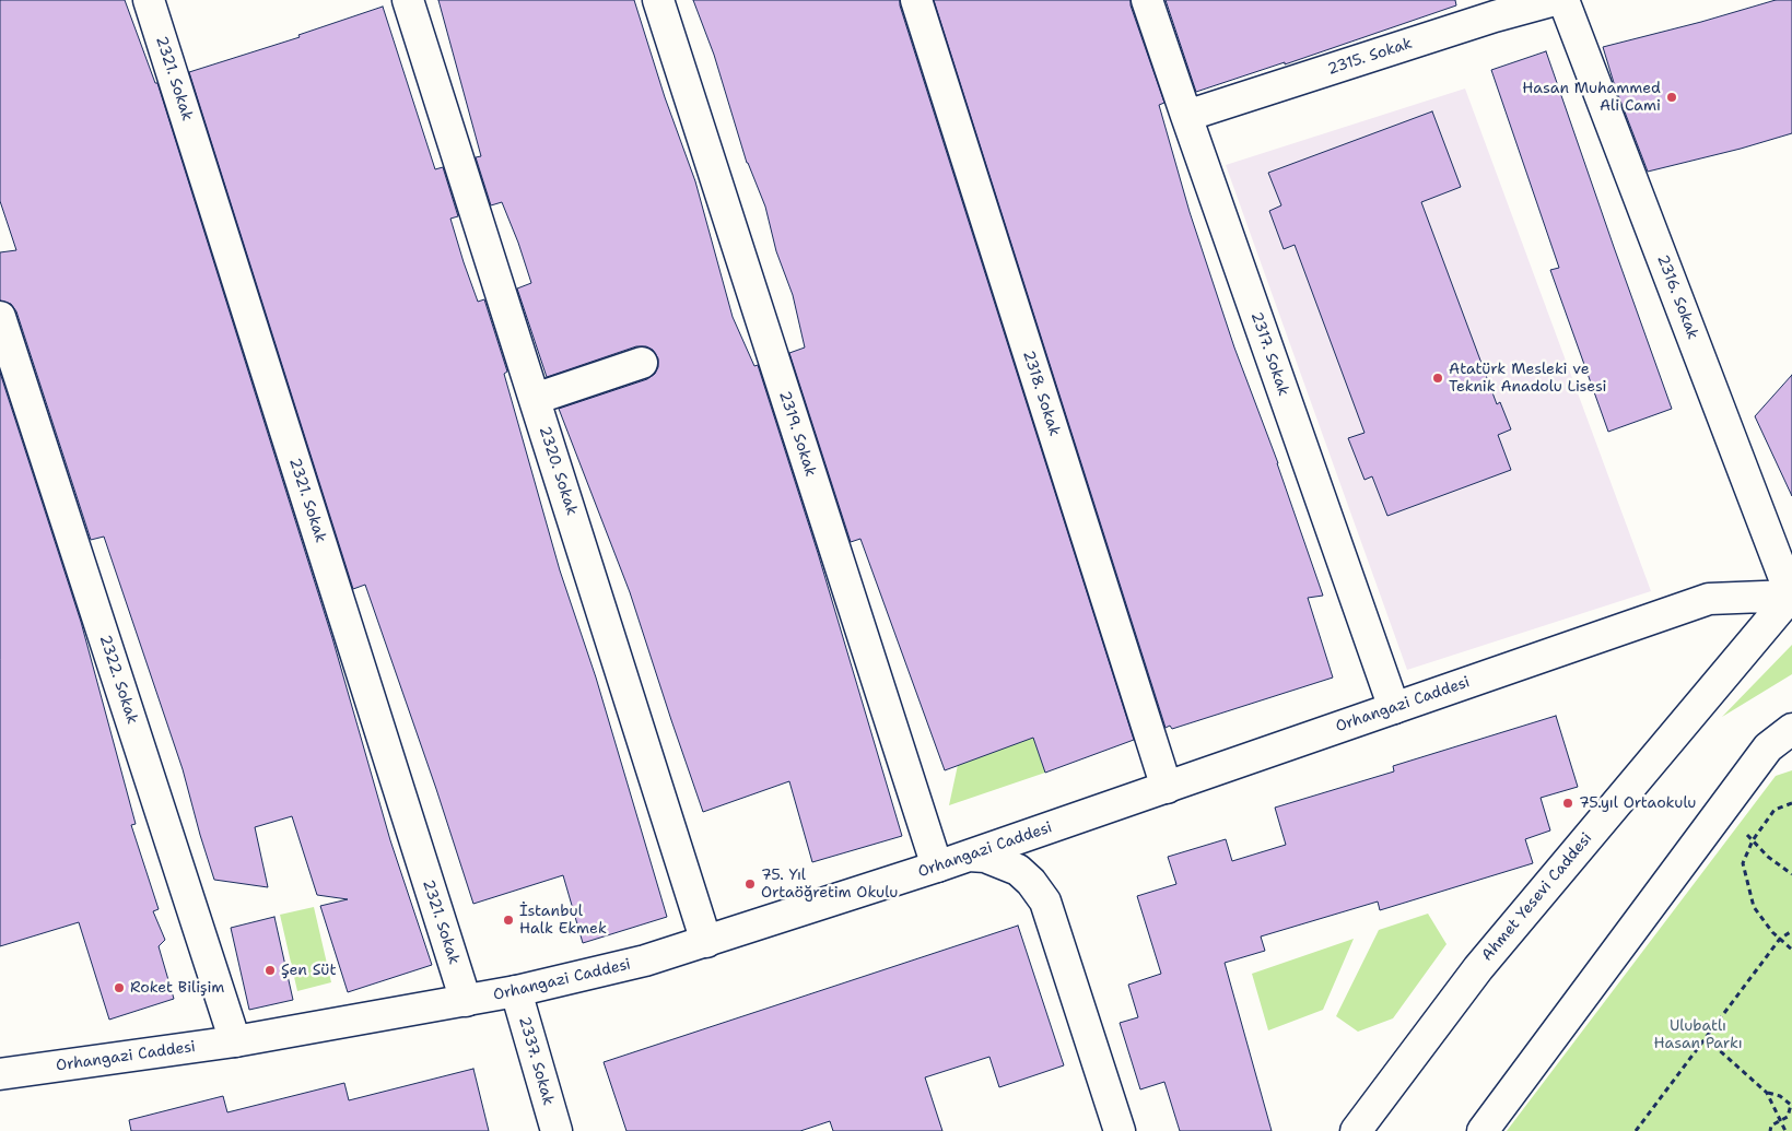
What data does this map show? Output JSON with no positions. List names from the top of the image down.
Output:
{
  "streets": {
    "street": [
      "2315. Sokak",
      "2321. Sokak",
      "2316. Sokak",
      "2317. Sokak",
      "2318. Sokak",
      "2319. Sokak",
      "2320. Sokak",
      "2322. Sokak",
      "Orhangazi Caddesi",
      "Ahmet Yesevi Caddesi",
      "2337. Sokak"
    ]
  },
  "crossings": [
    ["2315. Sokak", "2317. Sokak"],
    ["2321. Sokak", "Orhangazi Caddesi"],
    ["2316. Sokak", "Orhangazi Caddesi"],
    ["2316. Sokak", "Ahmet Yesevi Caddesi"],
    ["2317. Sokak", "Orhangazi Caddesi"],
    ["2318. Sokak", "Orhangazi Caddesi"],
    ["2319. Sokak", "Orhangazi Caddesi"],
    ["2320. Sokak", "Orhangazi Caddesi"],
    ["2322. Sokak", "Orhangazi Caddesi"],
    ["Orhangazi Caddesi", "Ahmet Yesevi Caddesi"],
    ["Orhangazi Caddesi", "2337. Sokak"]
  ],
  "parks": ["Ulubatlı Hasan Parkı"],
  "places": [
    "Hasan Muhammed Ali Cami",
    "Atatürk Mesleki ve Teknik Anadolu Lisesi",
    "75.yıl Ortaokulu",
    "75. Yıl Ortaöğretim Okulu",
    "İstanbul Halk Ekmek",
    "Şen Süt",
    "Roket Bilişim"
  ]
}
